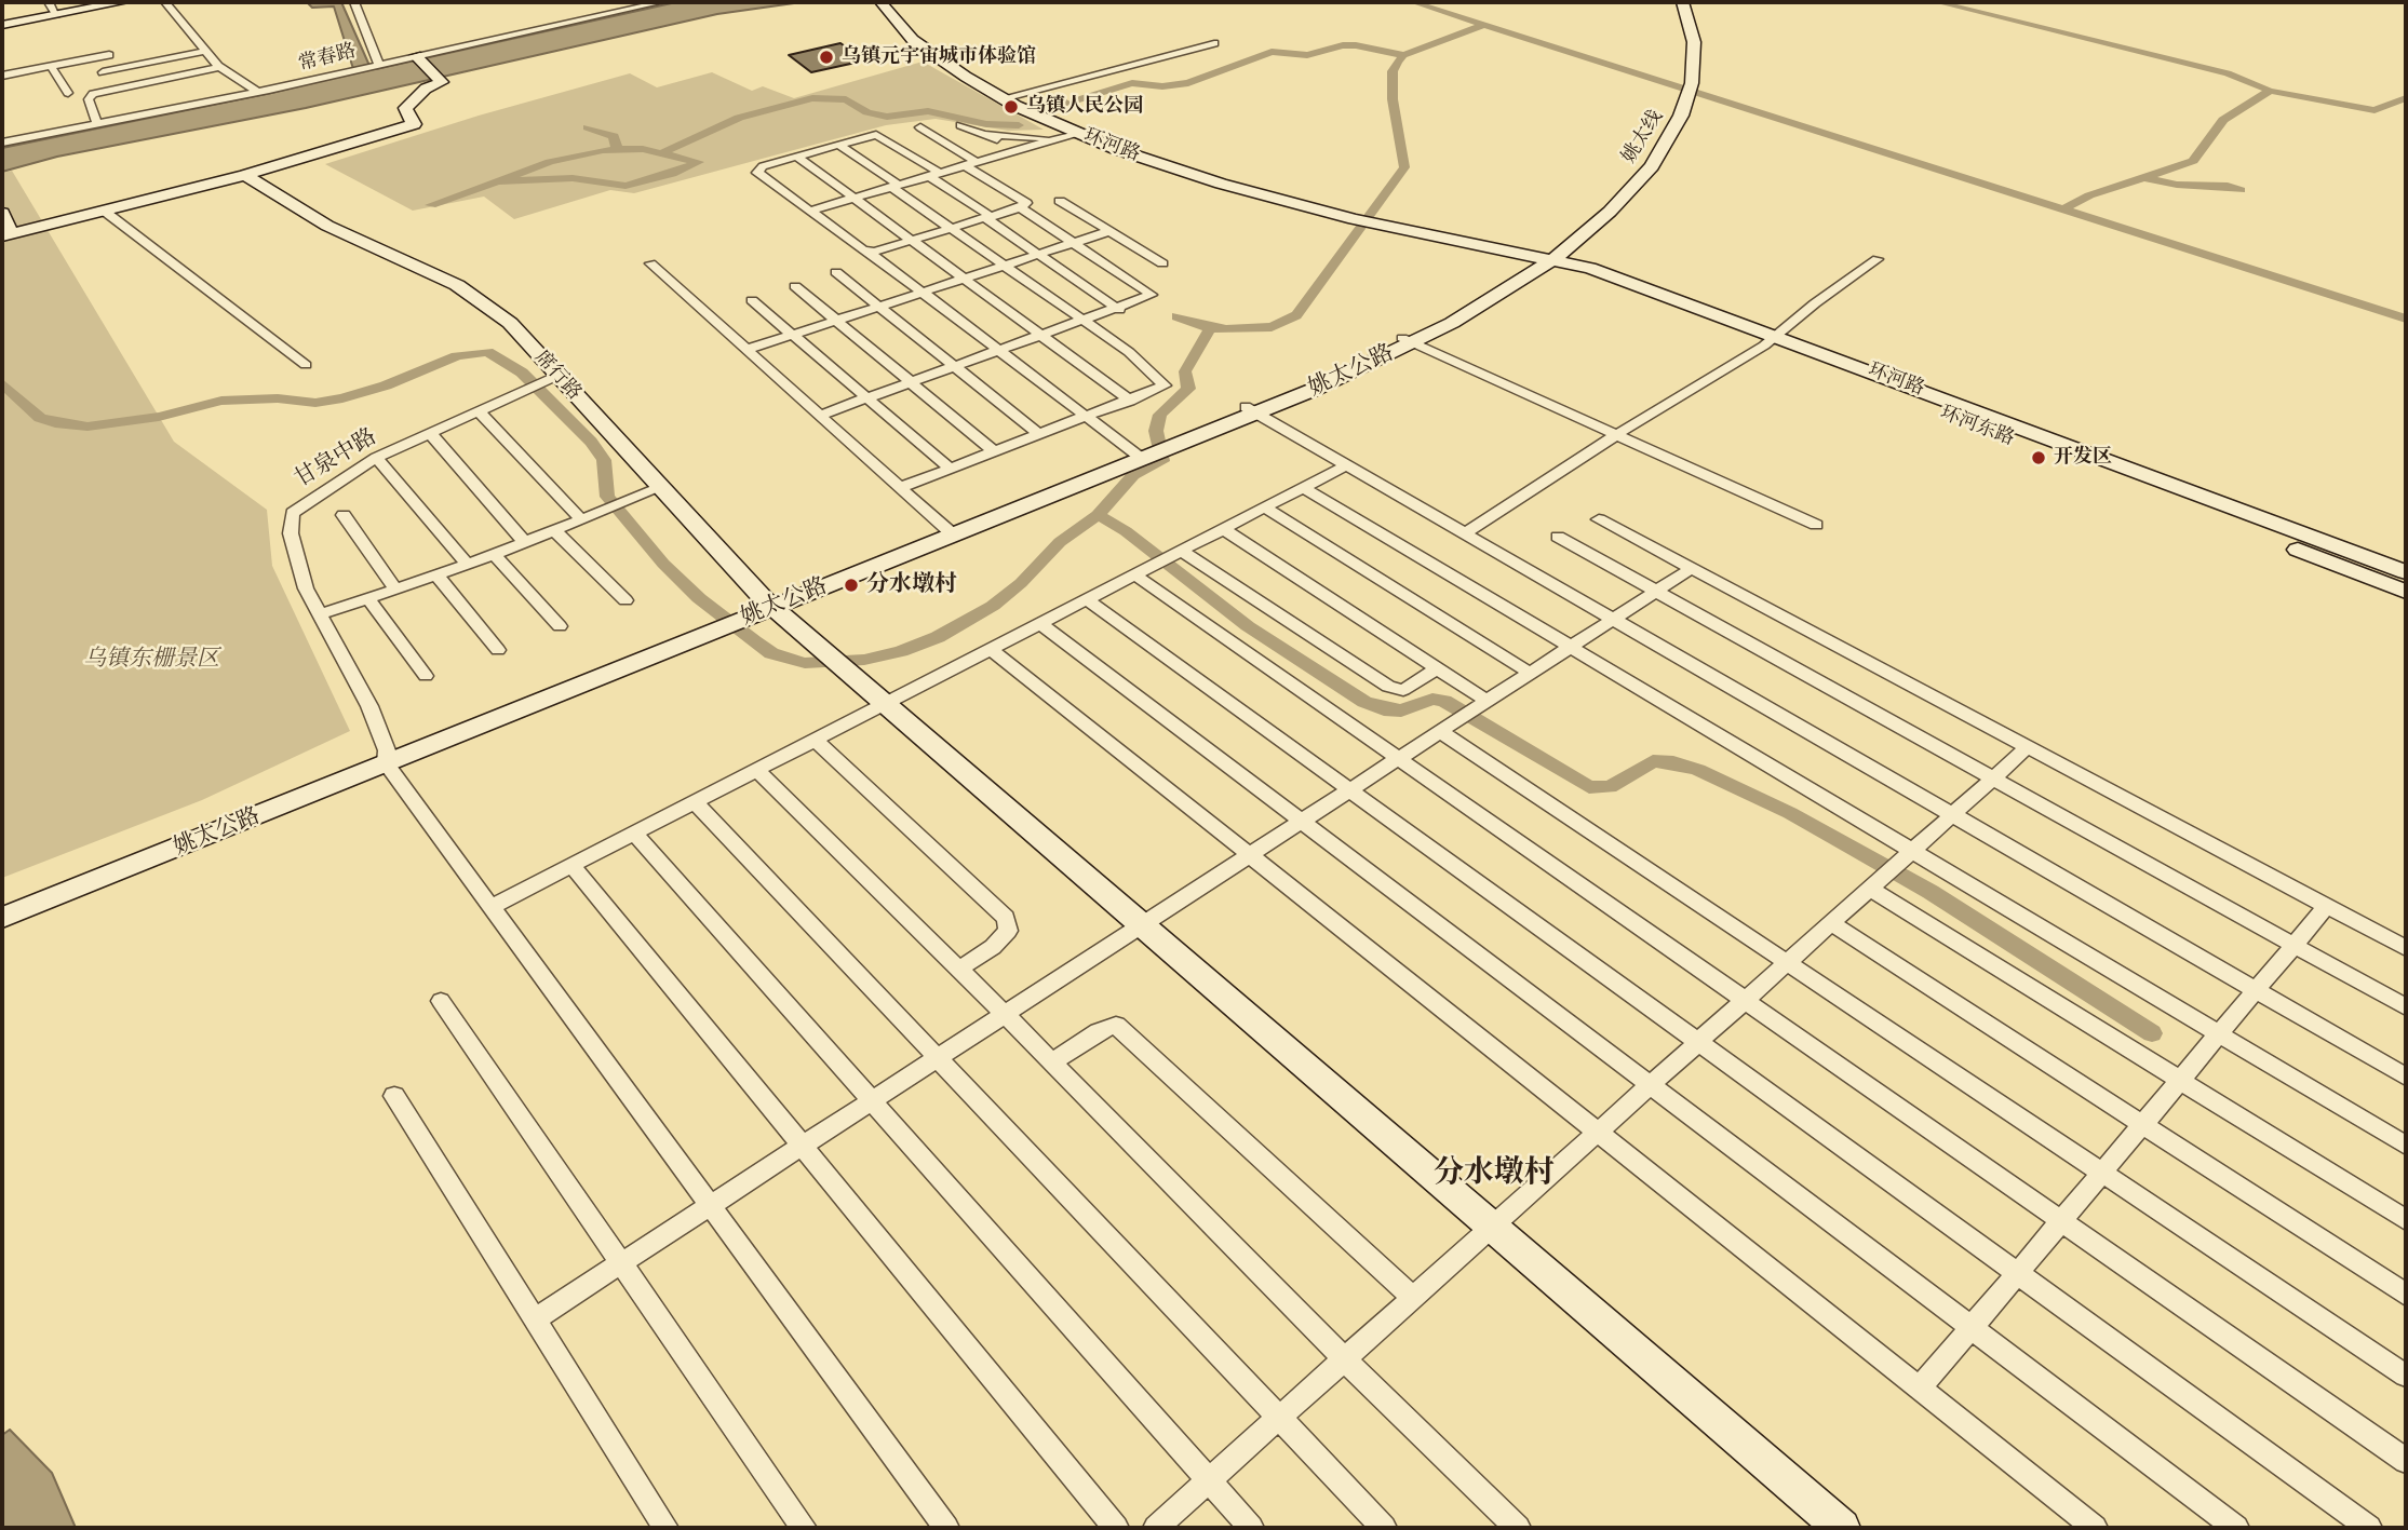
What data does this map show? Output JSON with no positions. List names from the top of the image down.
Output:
{
  "streets": {
    "street": [
      "常春路",
      "姚太线",
      "环河路",
      "姚太公路",
      "席行路",
      "环河东路",
      "甘泉中路"
    ]
  },
  "crossings": [
    ["姚太线", "环河路"],
    ["姚太线", "姚太公路"],
    ["姚太线", "环河东路"],
    ["环河路", "姚太公路"],
    ["环河路", "环河东路"],
    ["姚太公路", "席行路"],
    ["姚太公路", "环河东路"],
    ["姚太公路", "甘泉中路"],
    ["席行路", "甘泉中路"]
  ],
  "districts": ["分水墩村"],
  "parks": ["乌镇东栅景区"],
  "places": [
    "乌镇元宇宙城市体验馆",
    "乌镇人民公园",
    "开发区",
    "分水墩村"
  ]
}
